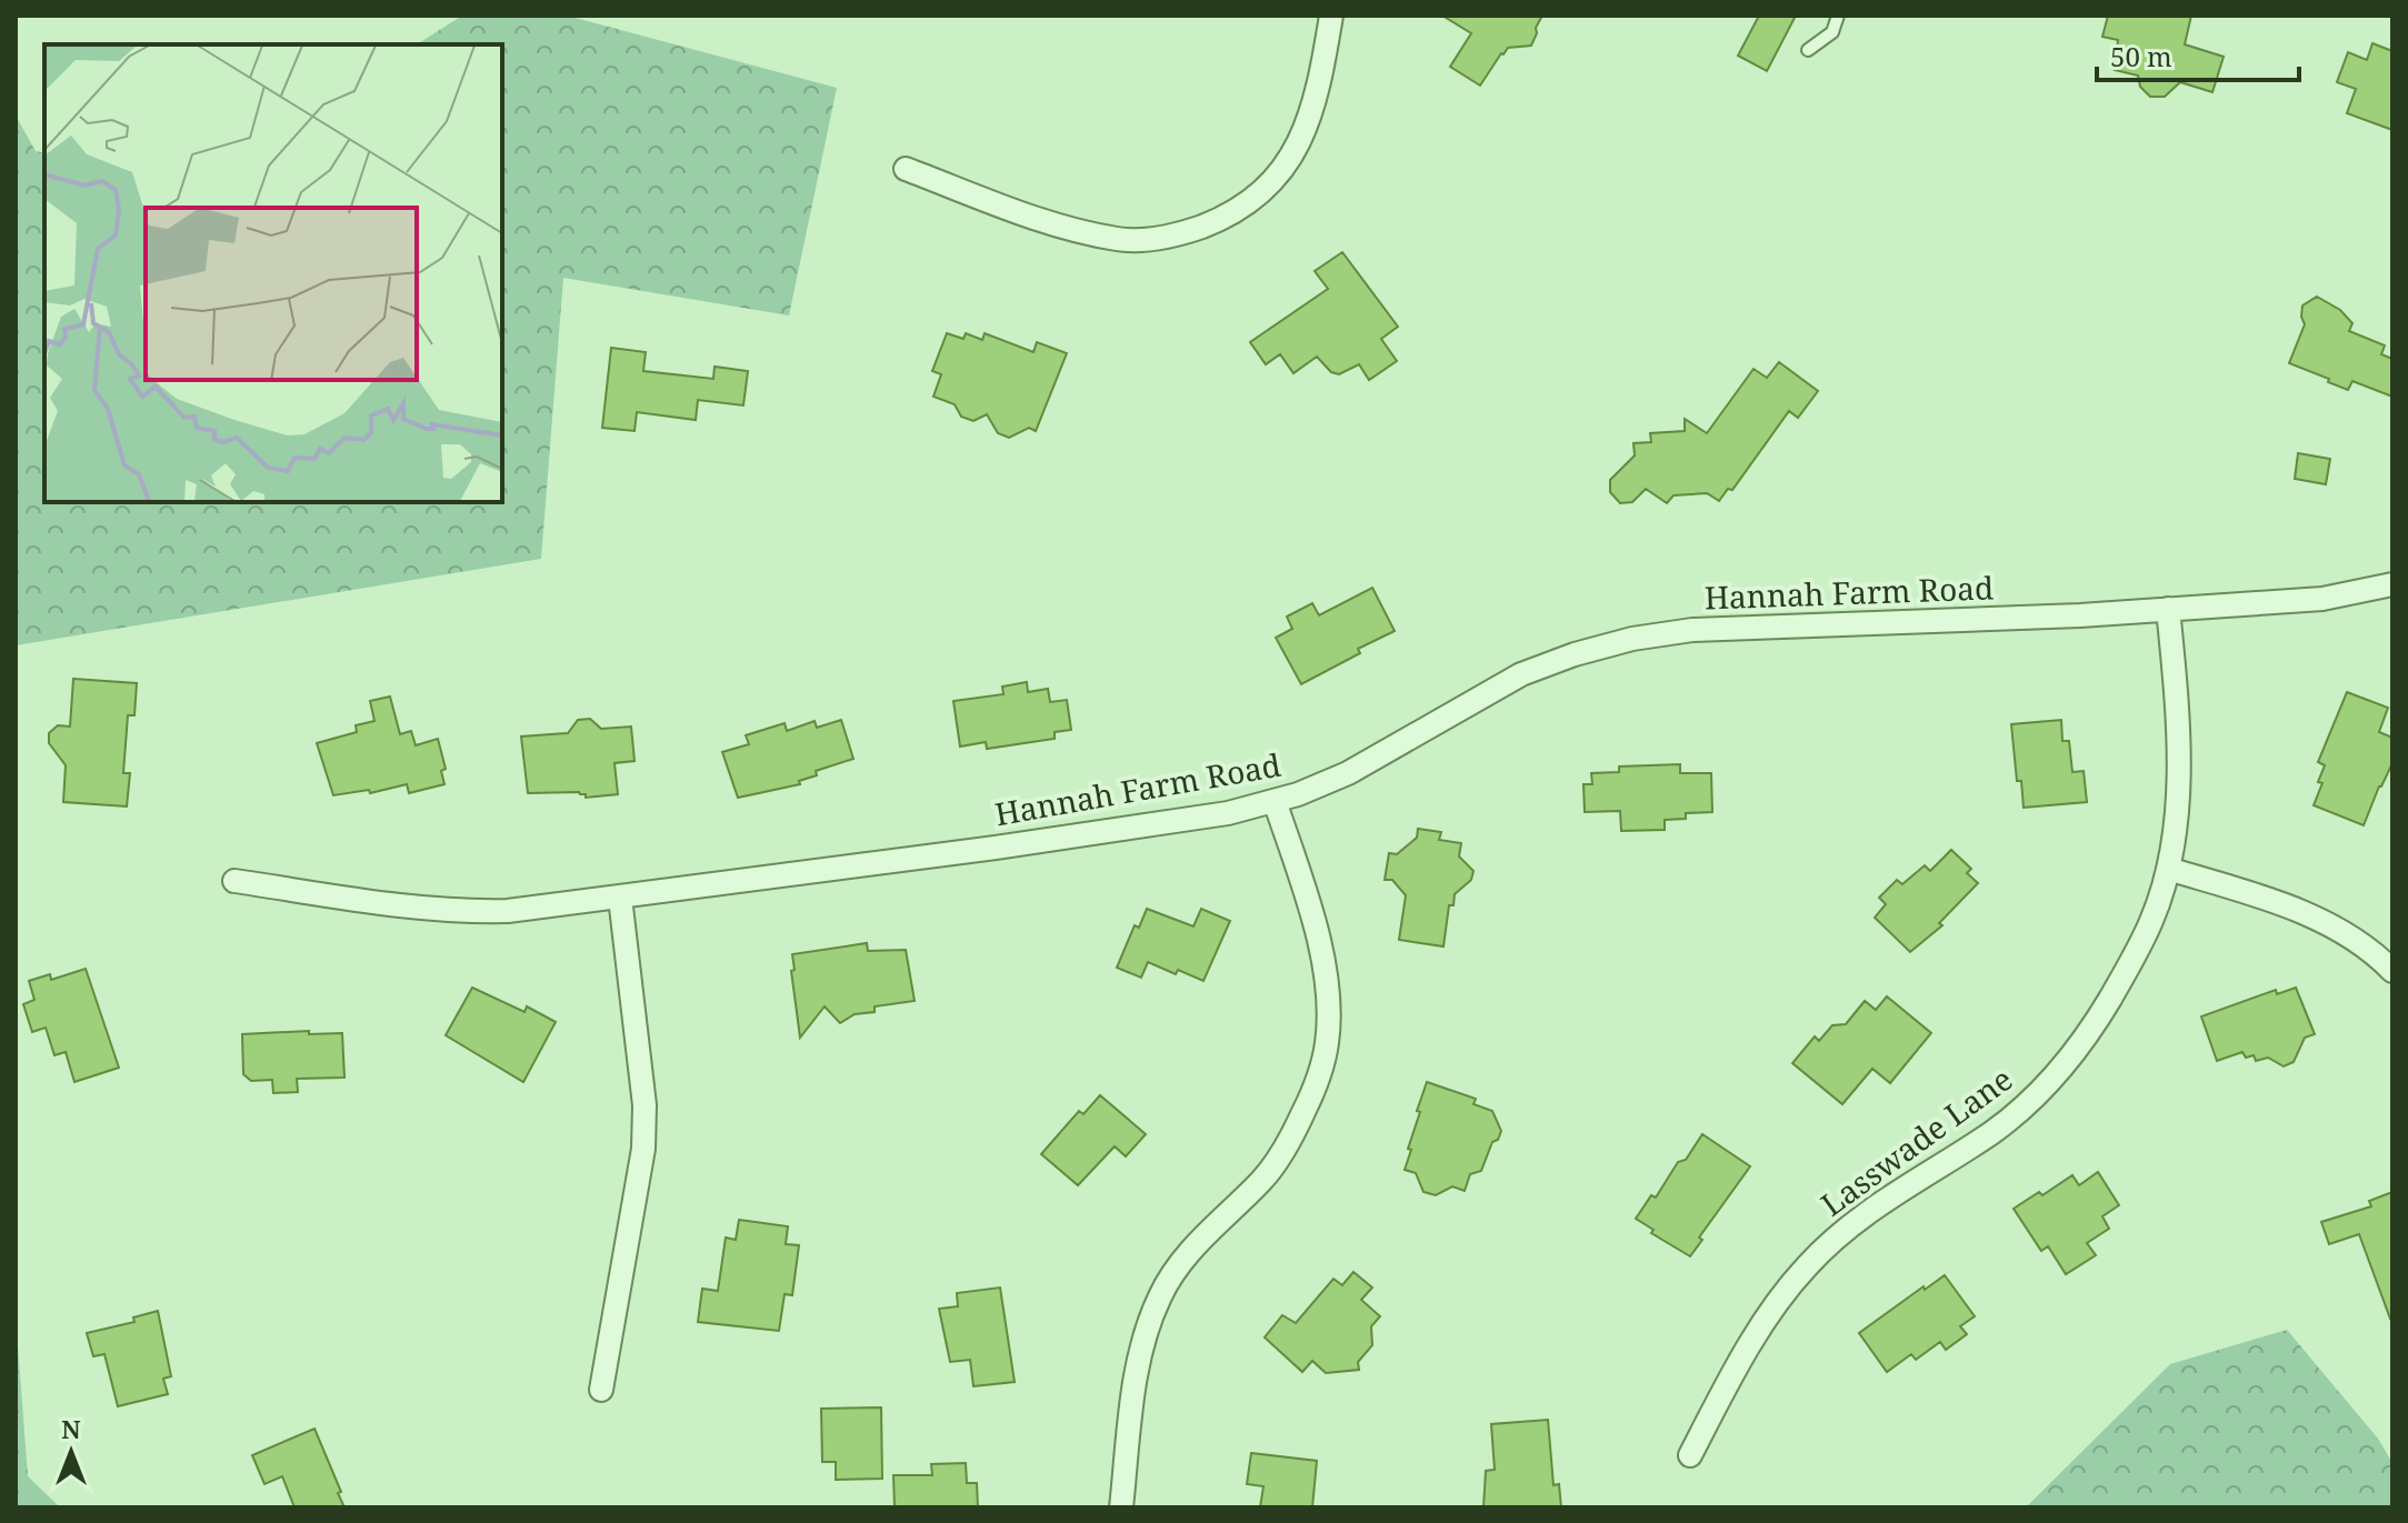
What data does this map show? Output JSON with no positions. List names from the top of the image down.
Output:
{
  "streets": {
    "street": ["Hannah Farm Road", "Lasswade Lane"]
  },
  "crossings": [
    ["Hannah Farm Road", "Lasswade Lane"]
  ],
  "scale_bar": "50 m",
  "north": "top"
}
